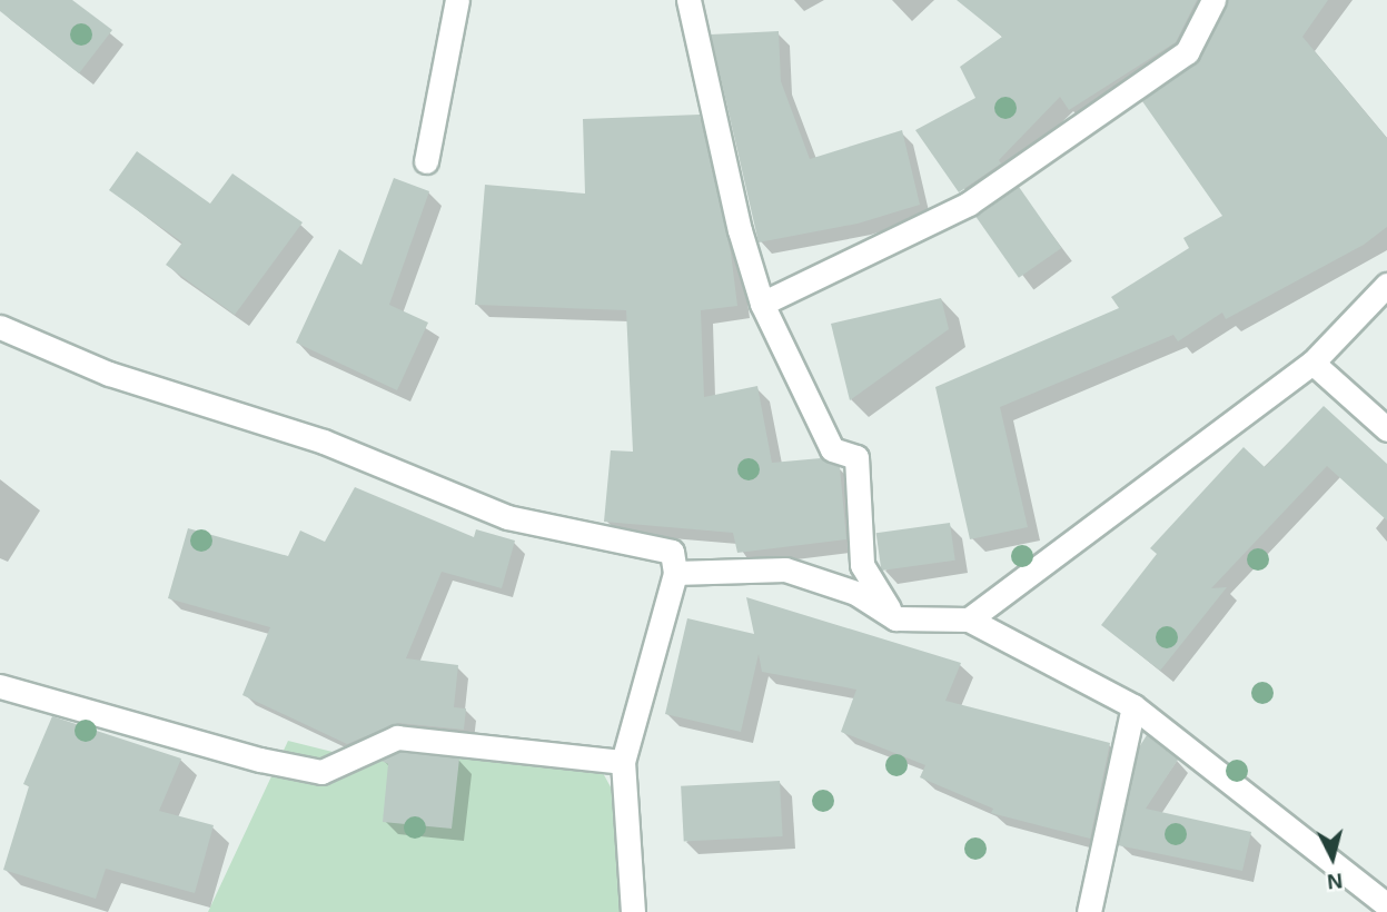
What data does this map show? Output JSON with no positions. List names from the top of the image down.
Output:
{
  "north": "bottom"
}
